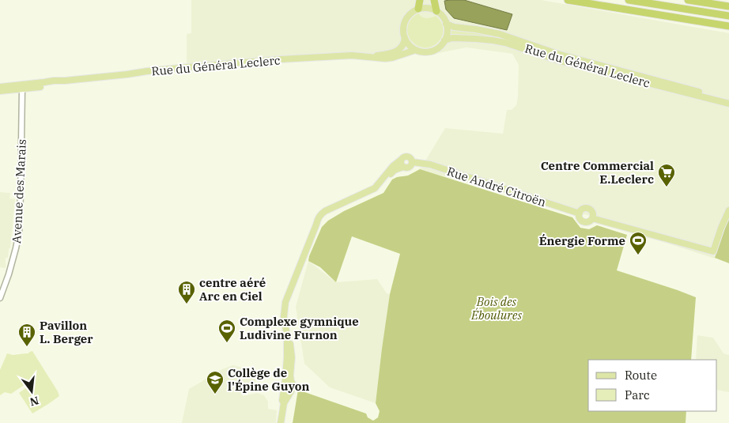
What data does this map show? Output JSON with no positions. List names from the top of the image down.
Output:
{
  "streets": {
    "main road": ["Rue du Général Leclerc", "Rue André Citroën"],
    "street": ["Avenue des Marais"]
  },
  "crossings": [
    ["Rue du Général Leclerc", "Avenue des Marais"]
  ],
  "parks": ["Bois des Éboulures"],
  "places": {
    "supermarket": ["Centre Commercial E.Leclerc"],
    "sports": ["Énergie Forme", "Complexe gymnique Ludivine Furnon"],
    "building": ["centre aéré Arc en Ciel", "Pavillon L. Berger"],
    "school or university": ["Collège de l'Épine Guyon"]
  },
  "legend": ["Route", "Parc"],
  "north": "bottom"
}
